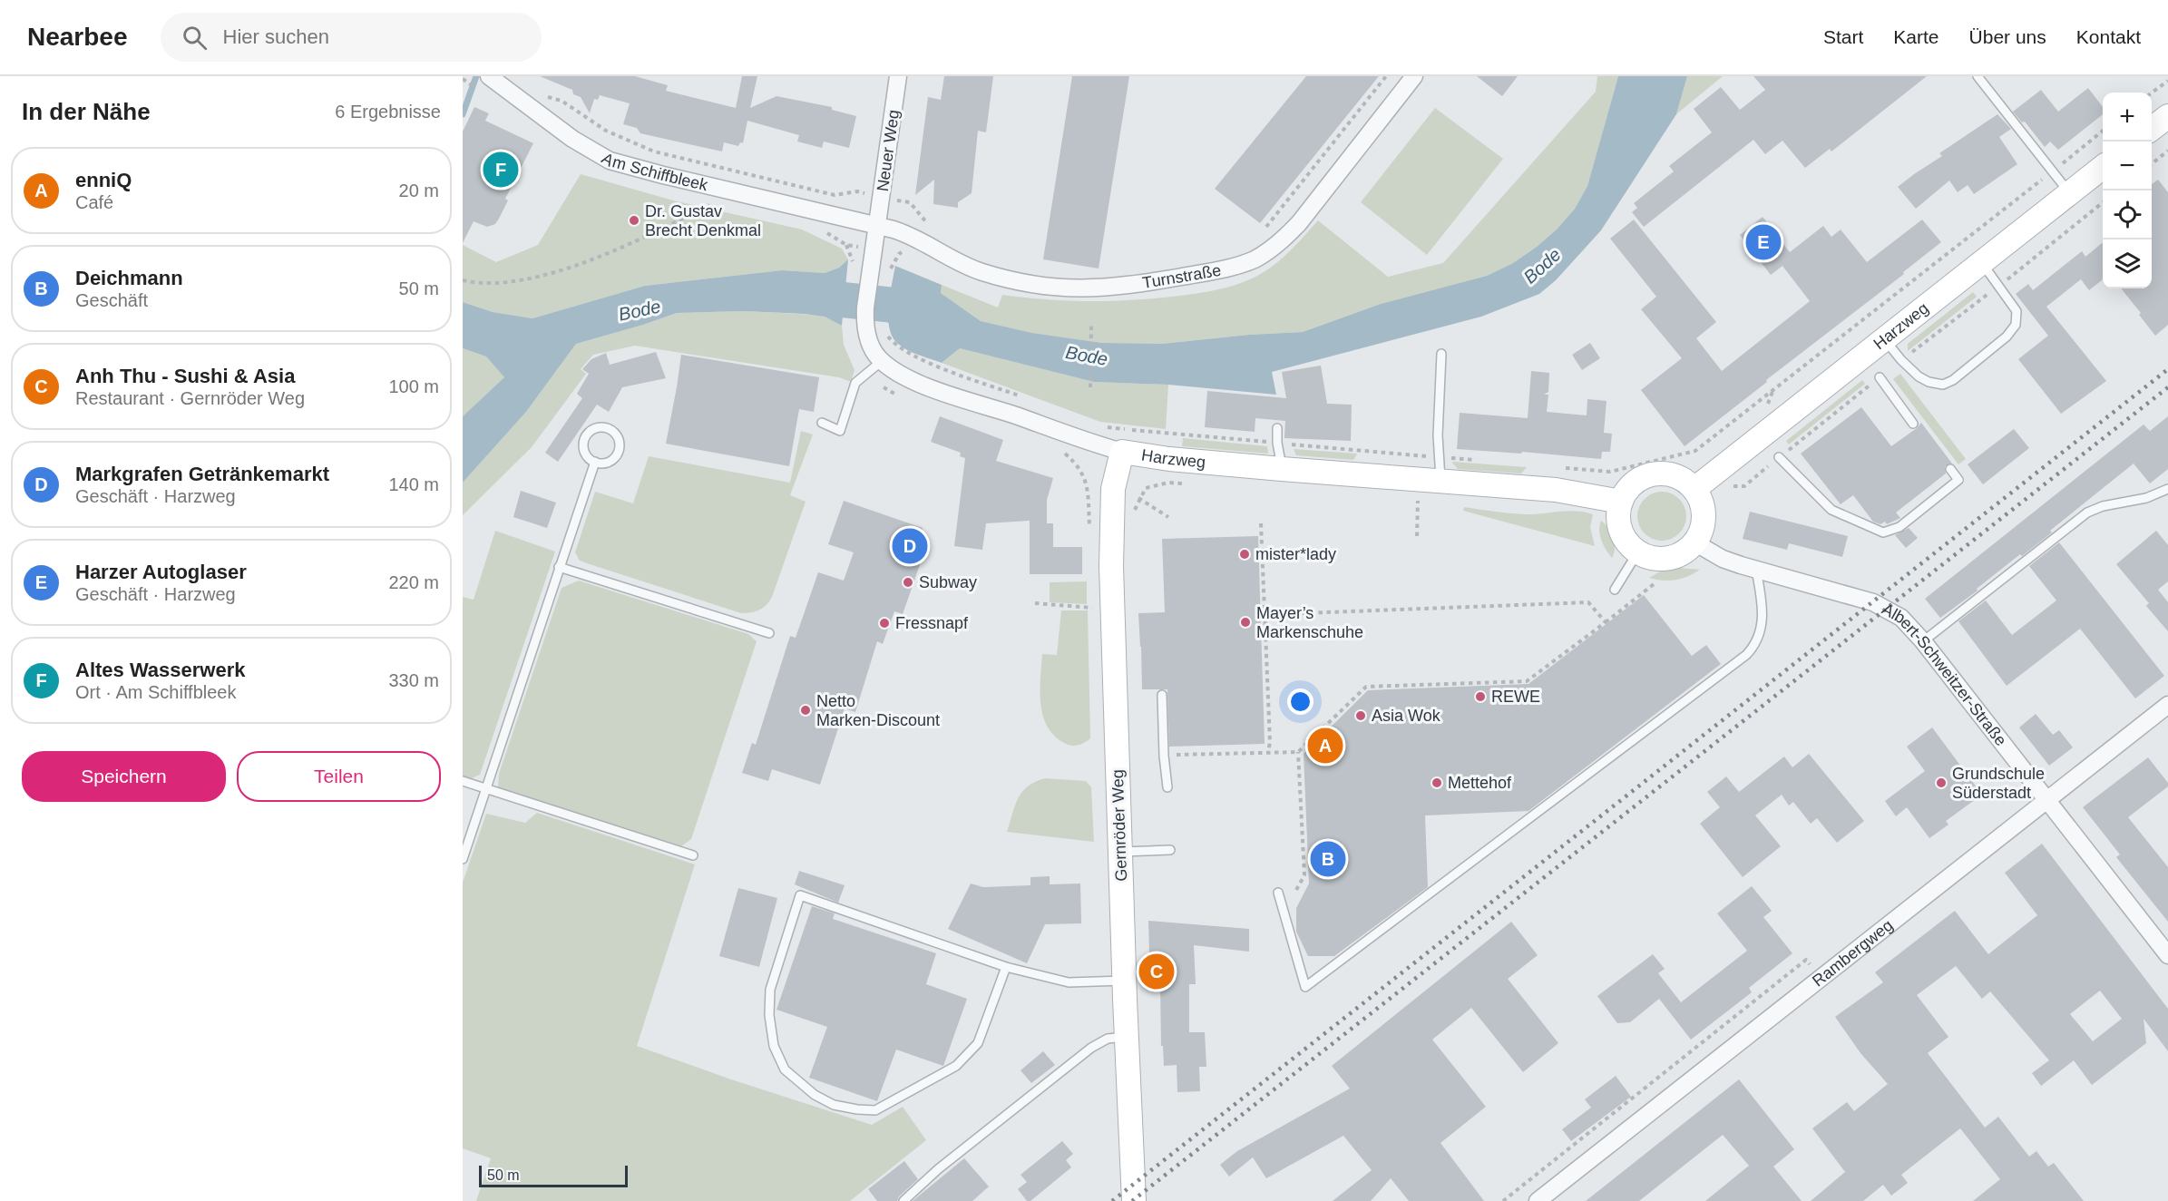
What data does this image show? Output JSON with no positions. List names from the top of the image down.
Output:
{
  "streets": {
    "main road": ["Harzweg", "Gernröder Weg"],
    "street": [
      "Neuer Weg",
      "Am Schiffbleek",
      "Turnstraße",
      "Albert-Schweitzer-Straße",
      "Rambergweg"
    ]
  },
  "crossings": [
    ["Neuer Weg", "Am Schiffbleek"],
    ["Neuer Weg", "Turnstraße"],
    ["Am Schiffbleek", "Turnstraße"],
    ["Harzweg", "Albert-Schweitzer-Straße"],
    ["Harzweg", "Gernröder Weg"],
    ["Albert-Schweitzer-Straße", "Rambergweg"]
  ],
  "water": ["Bode"],
  "places": [
    "Dr. Gustav Brecht Denkmal",
    "mister*lady",
    "Subway",
    "Mayer’s Markenschuhe",
    "Fressnapf",
    "REWE",
    "Netto Marken-Discount",
    "Asia Wok",
    "Mettehof",
    "Grundschule Süderstadt"
  ],
  "scale_bar": "50 m",
  "page": {
    "header": "Nearbee",
    "search": "Hier suchen",
    "nav": [
      "Start",
      "Karte",
      "Über uns",
      "Kontakt"
    ],
    "heading": ["In der Nähe", "6 Ergebnisse"],
    "map_buttons": ["+", "−"],
    "list": [
      {
        "mark": "A",
        "name": "enniQ",
        "note": "Café",
        "value": "20 m"
      },
      {
        "mark": "B",
        "name": "Deichmann",
        "note": "Geschäft",
        "value": "50 m"
      },
      {
        "mark": "C",
        "name": "Anh Thu - Sushi & Asia",
        "note": "Restaurant · Gernröder Weg",
        "value": "100 m"
      },
      {
        "mark": "D",
        "name": "Markgrafen Getränkemarkt",
        "note": "Geschäft · Harzweg",
        "value": "140 m"
      },
      {
        "mark": "E",
        "name": "Harzer Autoglaser",
        "note": "Geschäft · Harzweg",
        "value": "220 m"
      },
      {
        "mark": "F",
        "name": "Altes Wasserwerk",
        "note": "Ort · Am Schiffbleek",
        "value": "330 m"
      }
    ],
    "pins": [
      "F",
      "E",
      "D",
      "A",
      "B",
      "C"
    ],
    "buttons": ["Speichern", "Teilen"],
    "scale": "50 m"
  }
}
